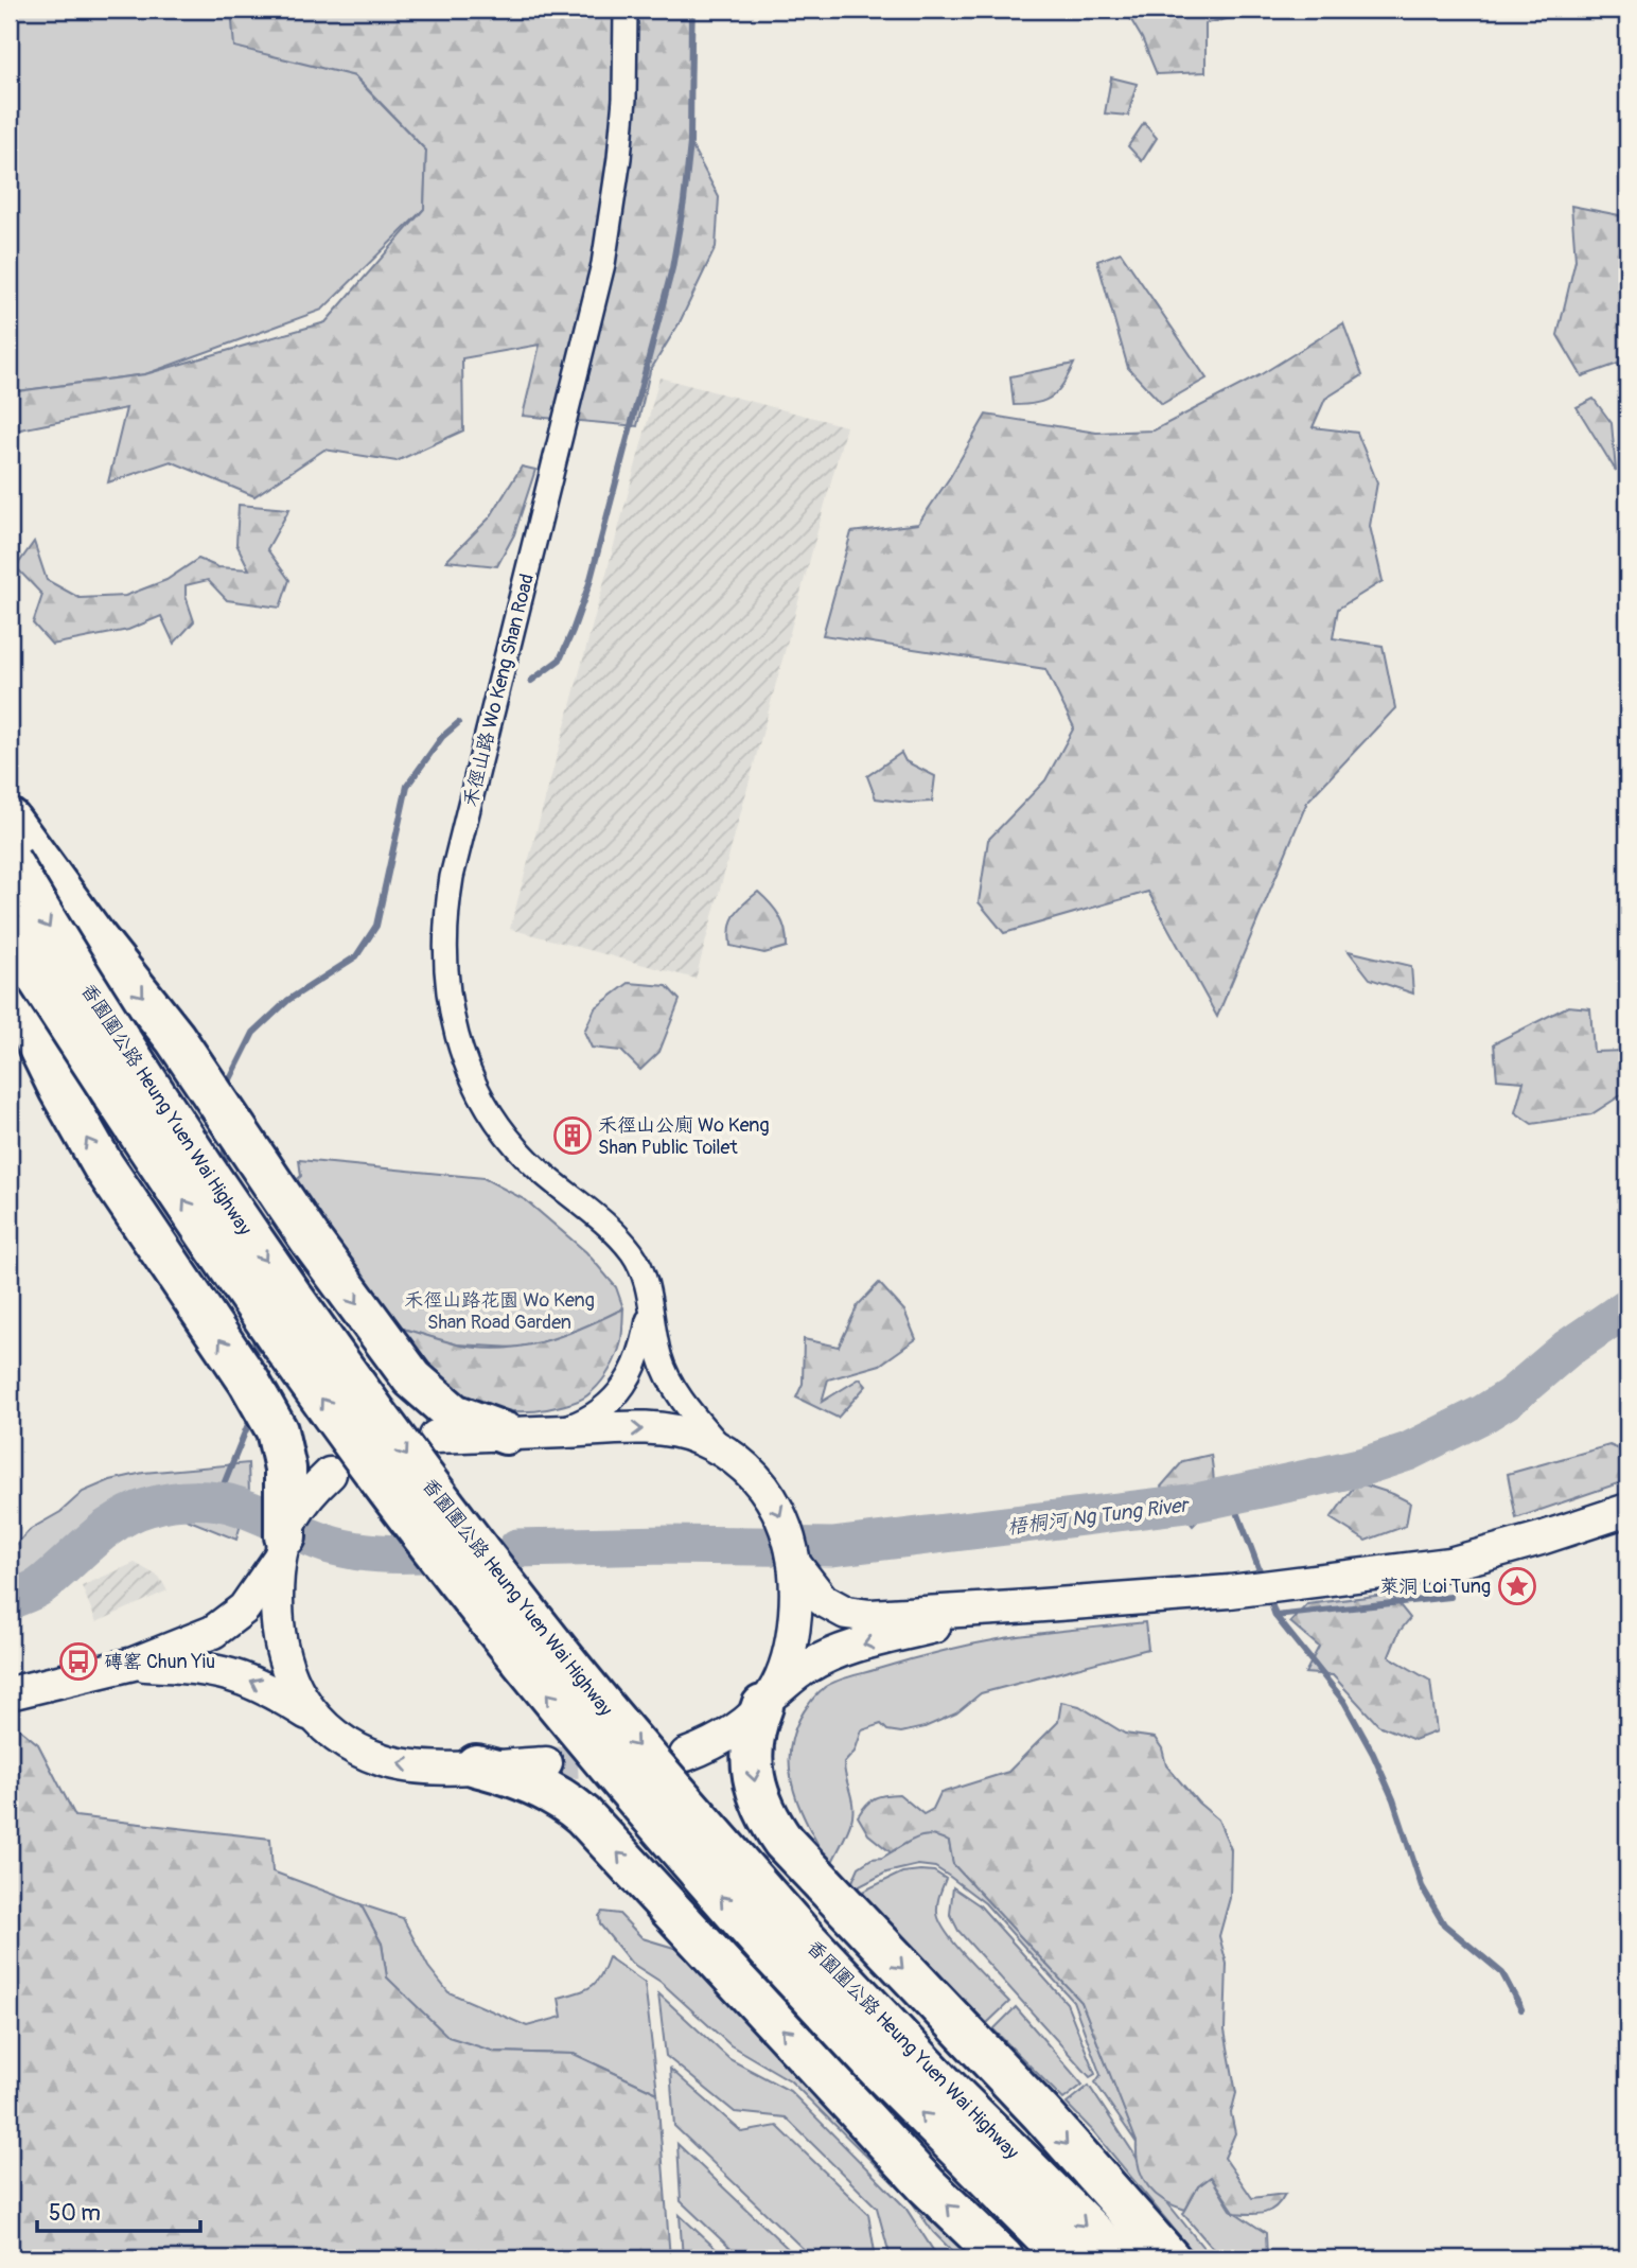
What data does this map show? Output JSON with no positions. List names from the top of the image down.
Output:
{
  "streets": {
    "highway": ["香園圍公路 Heung Yuen Wai Highway"],
    "street": ["禾徑山路 Wo Keng Shan Road"]
  },
  "water": ["梧桐河 Ng Tung River"],
  "parks": ["禾徑山路花園 Wo Keng Shan Road Garden"],
  "places": {
    "building": ["禾徑山公廁 Wo Keng Shan Public Toilet"],
    "place": ["萊洞 Loi Tung"],
    "bus stop": ["磚窰 Chun Yiu"]
  },
  "scale_bar": "50 m"
}
